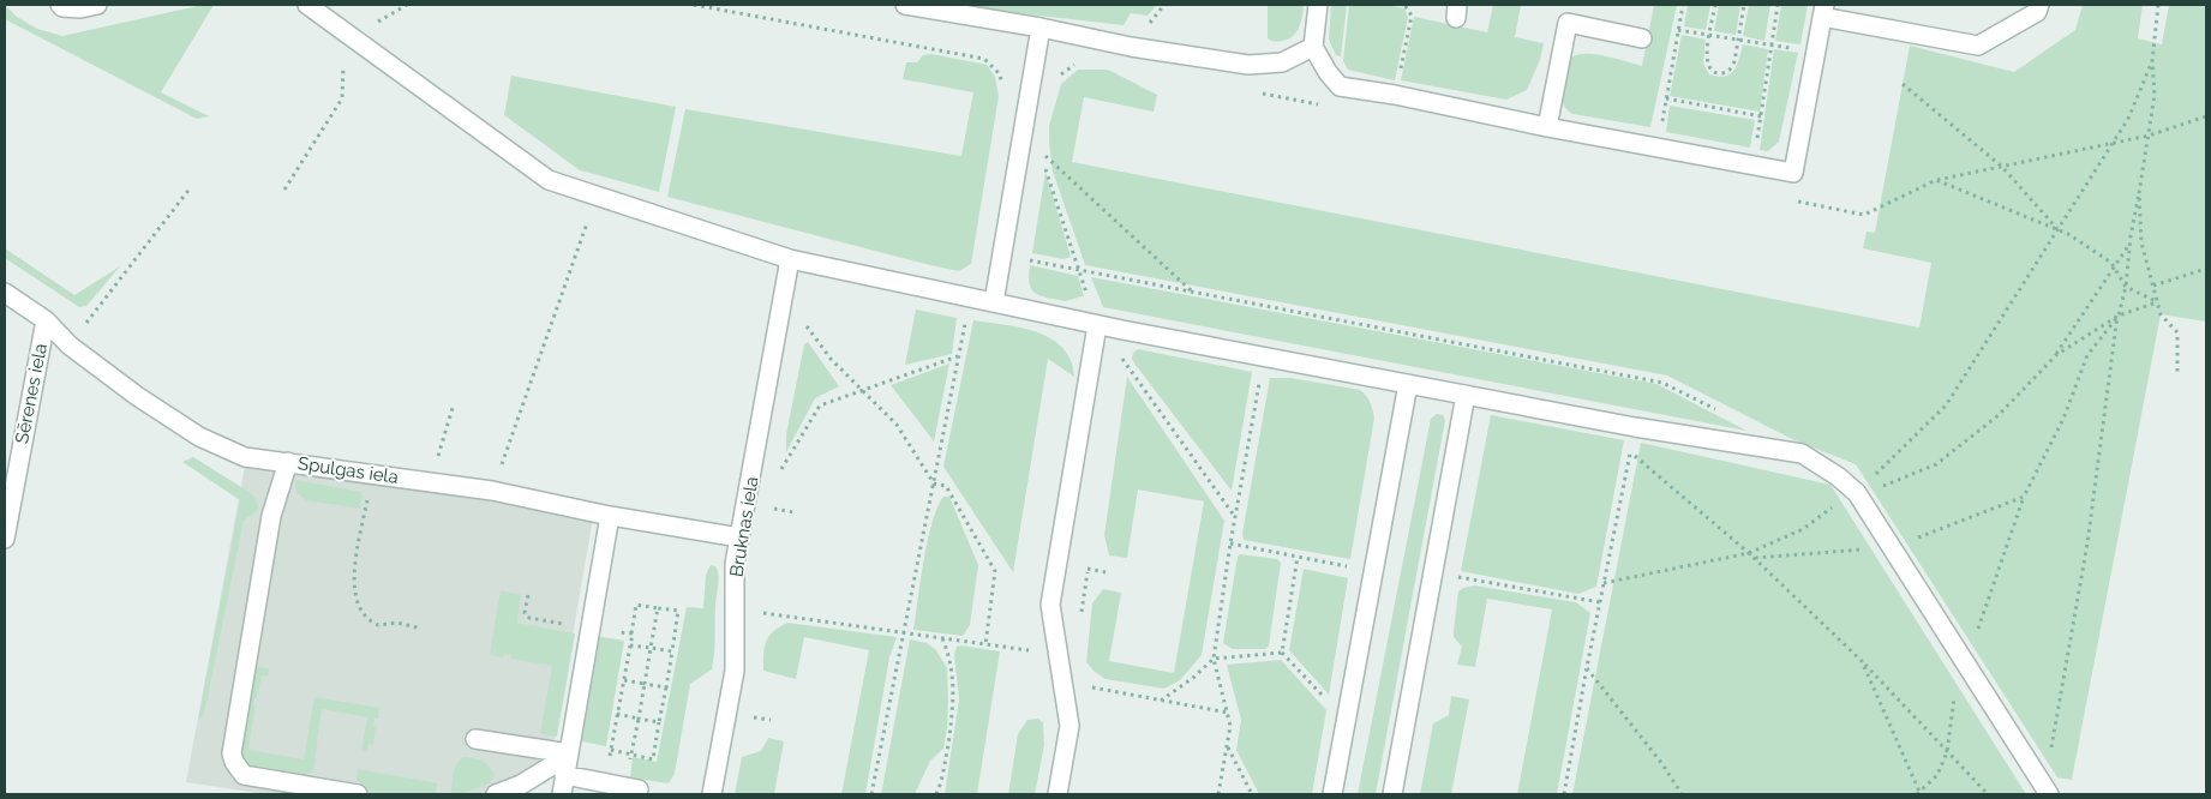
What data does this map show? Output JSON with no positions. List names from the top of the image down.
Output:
{
  "streets": {
    "street": ["Sērenes iela", "Spulgas iela", "Bruknas iela"]
  },
  "crossings": [
    ["Sērenes iela", "Spulgas iela"],
    ["Spulgas iela", "Bruknas iela"]
  ]
}
